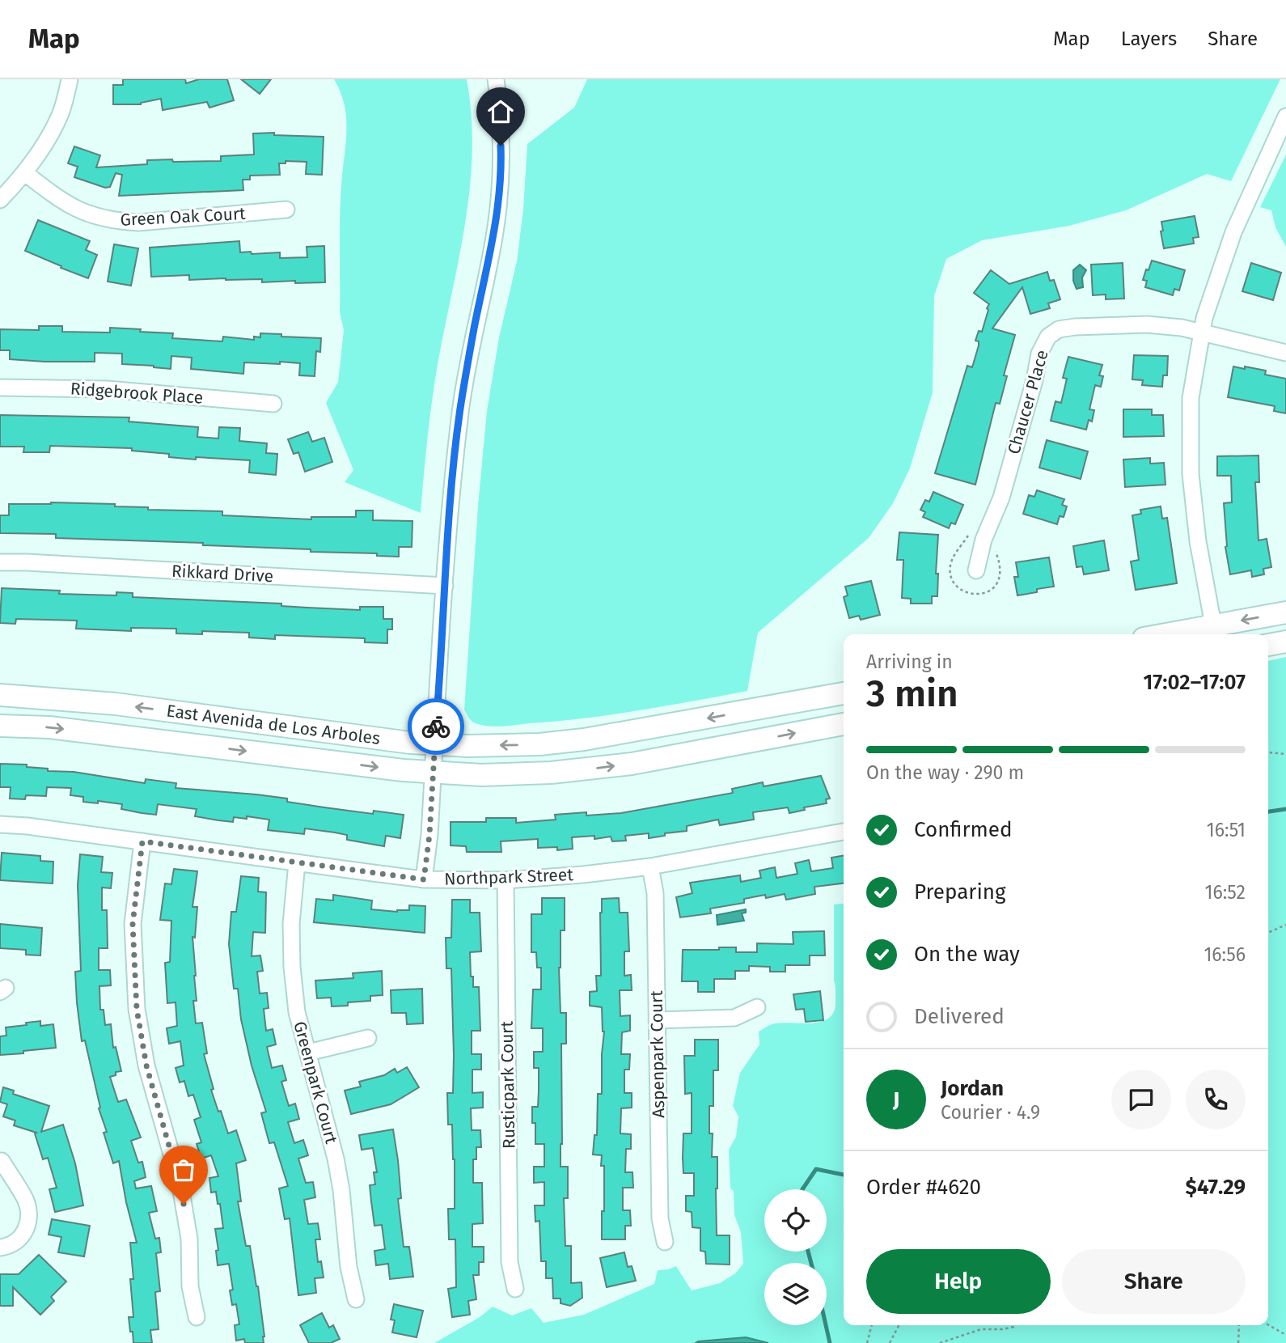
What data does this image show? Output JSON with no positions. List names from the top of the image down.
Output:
{
  "streets": {
    "main road": ["East Avenida de Los Arboles"],
    "street": [
      "Green Oak Court",
      "Ridgebrook Place",
      "Chaucer Place",
      "Rikkard Drive",
      "Northpark Street",
      "Aspenpark Court",
      "Greenpark Court",
      "Rusticpark Court"
    ]
  },
  "crossings": [
    ["Northpark Street", "Aspenpark Court"],
    ["Northpark Street", "Greenpark Court"],
    ["Northpark Street", "Rusticpark Court"]
  ],
  "page": {
    "header": "Map",
    "nav": ["Map", "Layers", "Share"],
    "heading": ["3 min", "Arriving in", "17:02–17:07"],
    "panel": [
      "Jordan",
      "Courier · 4.9",
      "Order #4620",
      "$47.29"
    ],
    "bar": "On the way · 290 m",
    "list": [
      ["Confirmed", "16:51"],
      ["Preparing", "16:52"],
      ["On the way", "16:56"],
      "Delivered"
    ],
    "round": "J",
    "buttons": ["Help", "Share"]
  }
}
